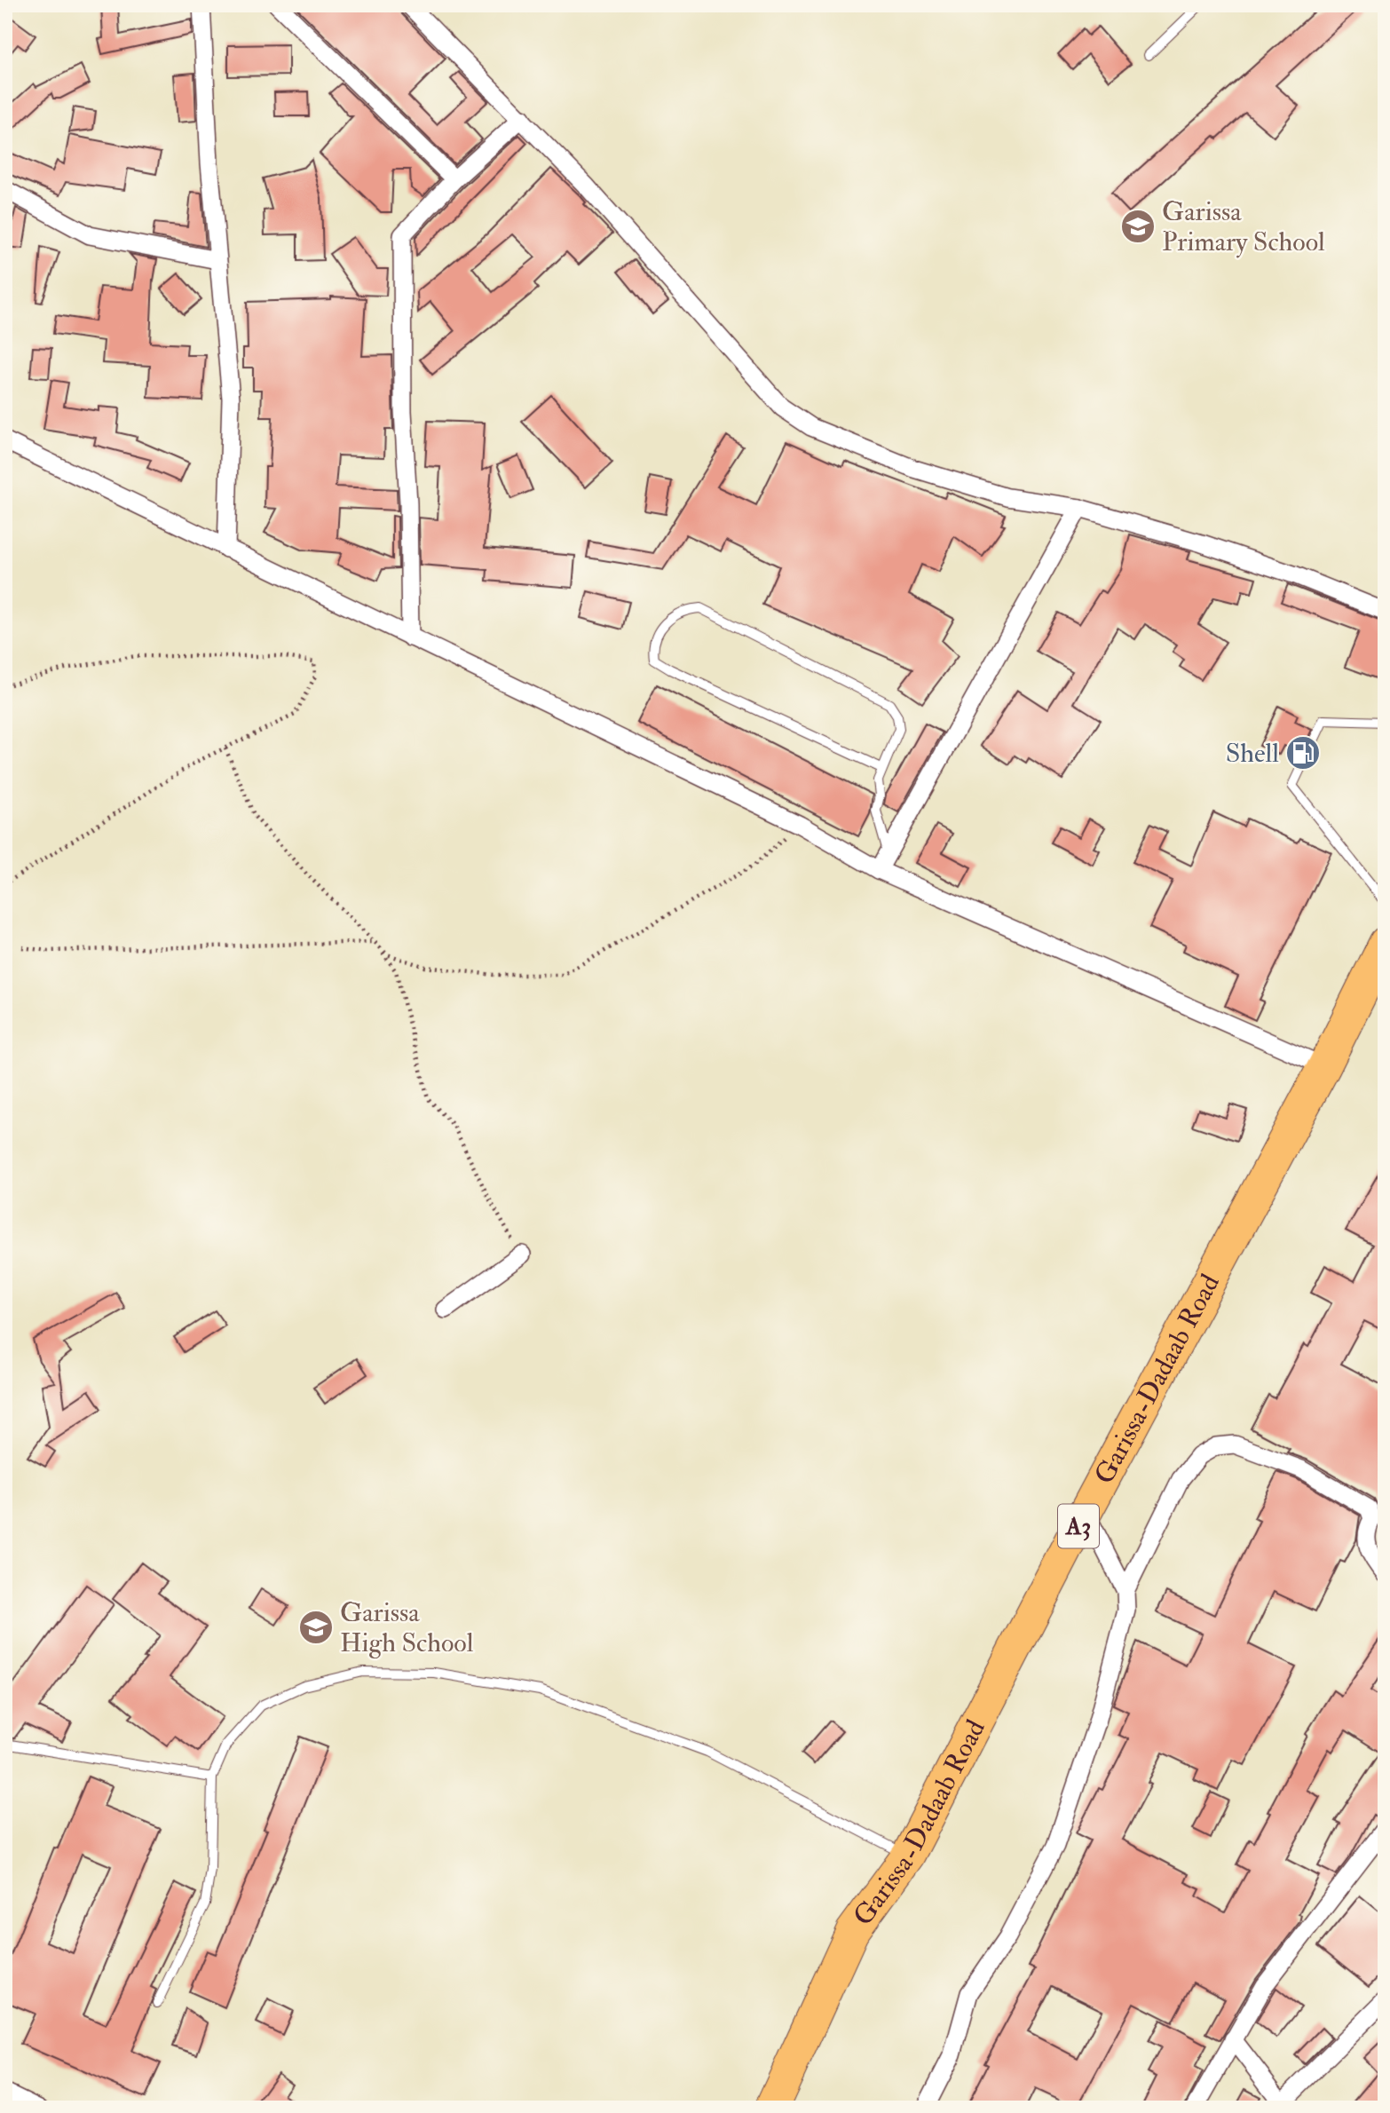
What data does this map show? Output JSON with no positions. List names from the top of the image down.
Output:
{
  "streets": {
    "highway": ["Garissa-Dadaab Road", "A3"]
  },
  "places": {
    "school or university": ["Garissa Primary School", "Garissa High School"],
    "fuel station": ["Shell"]
  }
}
